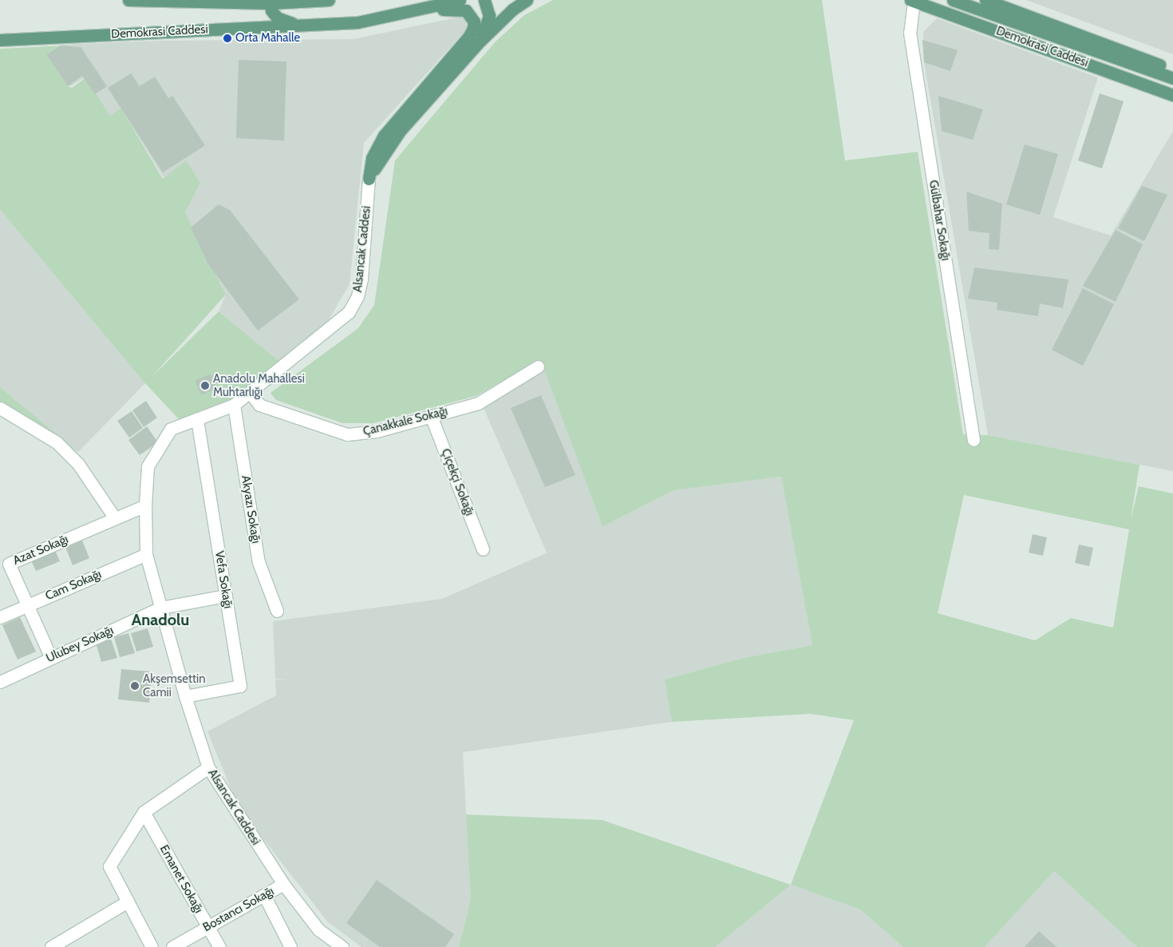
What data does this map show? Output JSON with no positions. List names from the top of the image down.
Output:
{
  "streets": {
    "main road": ["Demokrasi Caddesi"],
    "street": [
      "Gülbahar Sokağı",
      "Alsancak Caddesi",
      "Çanakkale Sokağı",
      "Çiçekçi Sokağı",
      "Akyazı Sokağı",
      "Azat Sokağı",
      "Vefa Sokağı",
      "Cam Sokağı",
      "Ulubey Sokağı",
      "Emanet Sokağı",
      "Bostancı Sokağı"
    ]
  },
  "crossings": [
    ["Demokrasi Caddesi", "Gülbahar Sokağı"],
    ["Alsancak Caddesi", "Çanakkale Sokağı"],
    ["Alsancak Caddesi", "Akyazı Sokağı"],
    ["Alsancak Caddesi", "Azat Sokağı"],
    ["Alsancak Caddesi", "Vefa Sokağı"],
    ["Alsancak Caddesi", "Cam Sokağı"],
    ["Alsancak Caddesi", "Ulubey Sokağı"],
    ["Alsancak Caddesi", "Bostancı Sokağı"],
    ["Çanakkale Sokağı", "Çiçekçi Sokağı"],
    ["Azat Sokağı", "Cam Sokağı"],
    ["Azat Sokağı", "Ulubey Sokağı"],
    ["Vefa Sokağı", "Ulubey Sokağı"],
    ["Emanet Sokağı", "Bostancı Sokağı"]
  ],
  "districts": ["Anadolu"],
  "places": ["Orta Mahalle", "Anadolu Mahallesi Muhtarlığı", "Akşemsettin Camii"]
}
